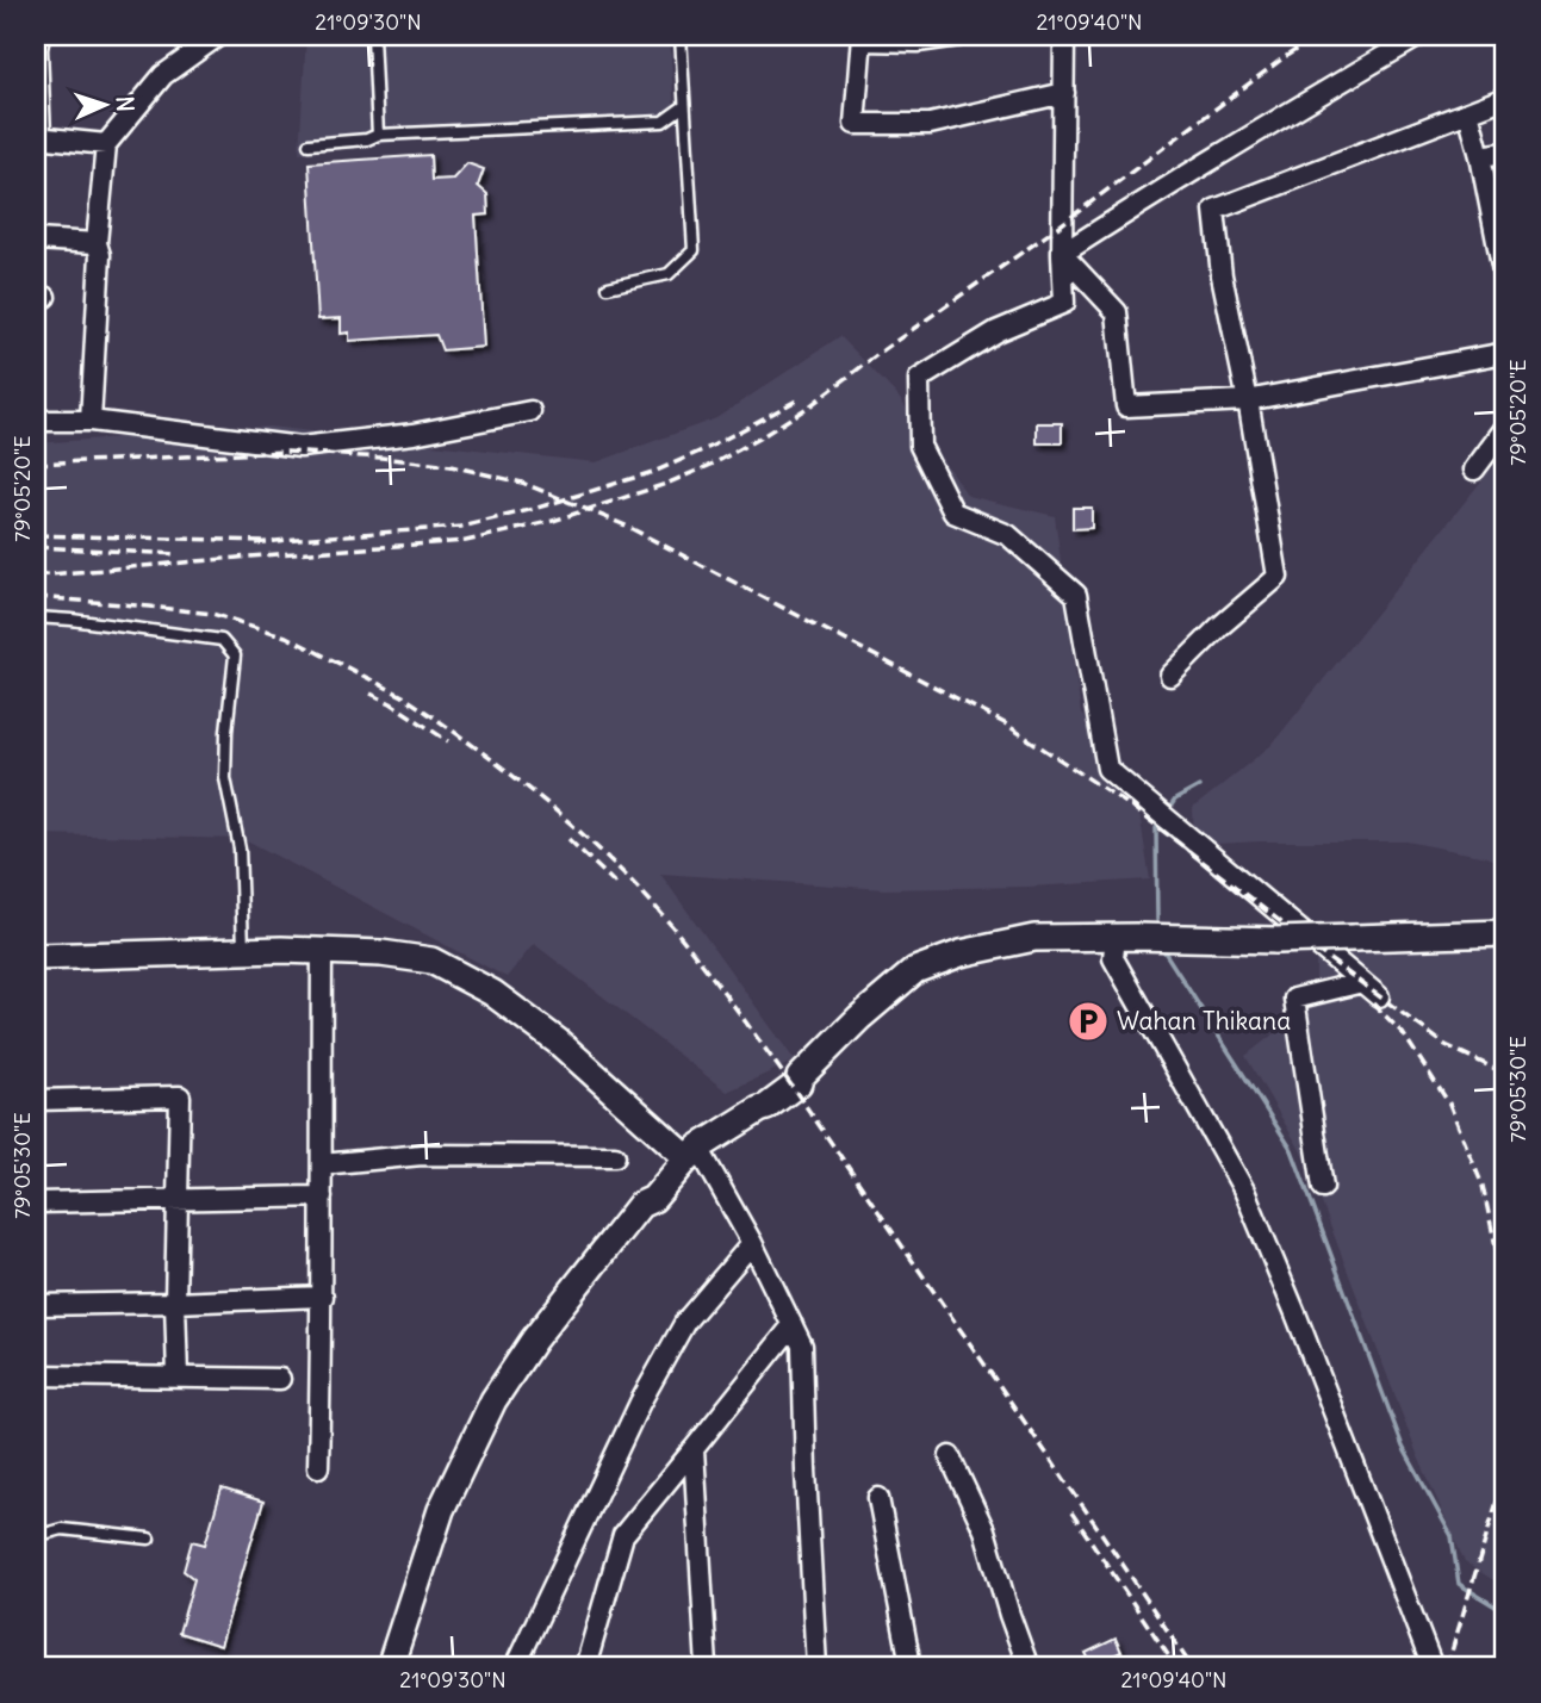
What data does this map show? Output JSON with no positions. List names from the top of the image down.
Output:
{
  "places": {
    "parking": ["Wahan Thikana"]
  },
  "north": "right",
  "coordinates": [
    "21°09'30\"N",
    "21°09'40\"N",
    "79°05'20\"E",
    "79°05'30\"E"
  ]
}
